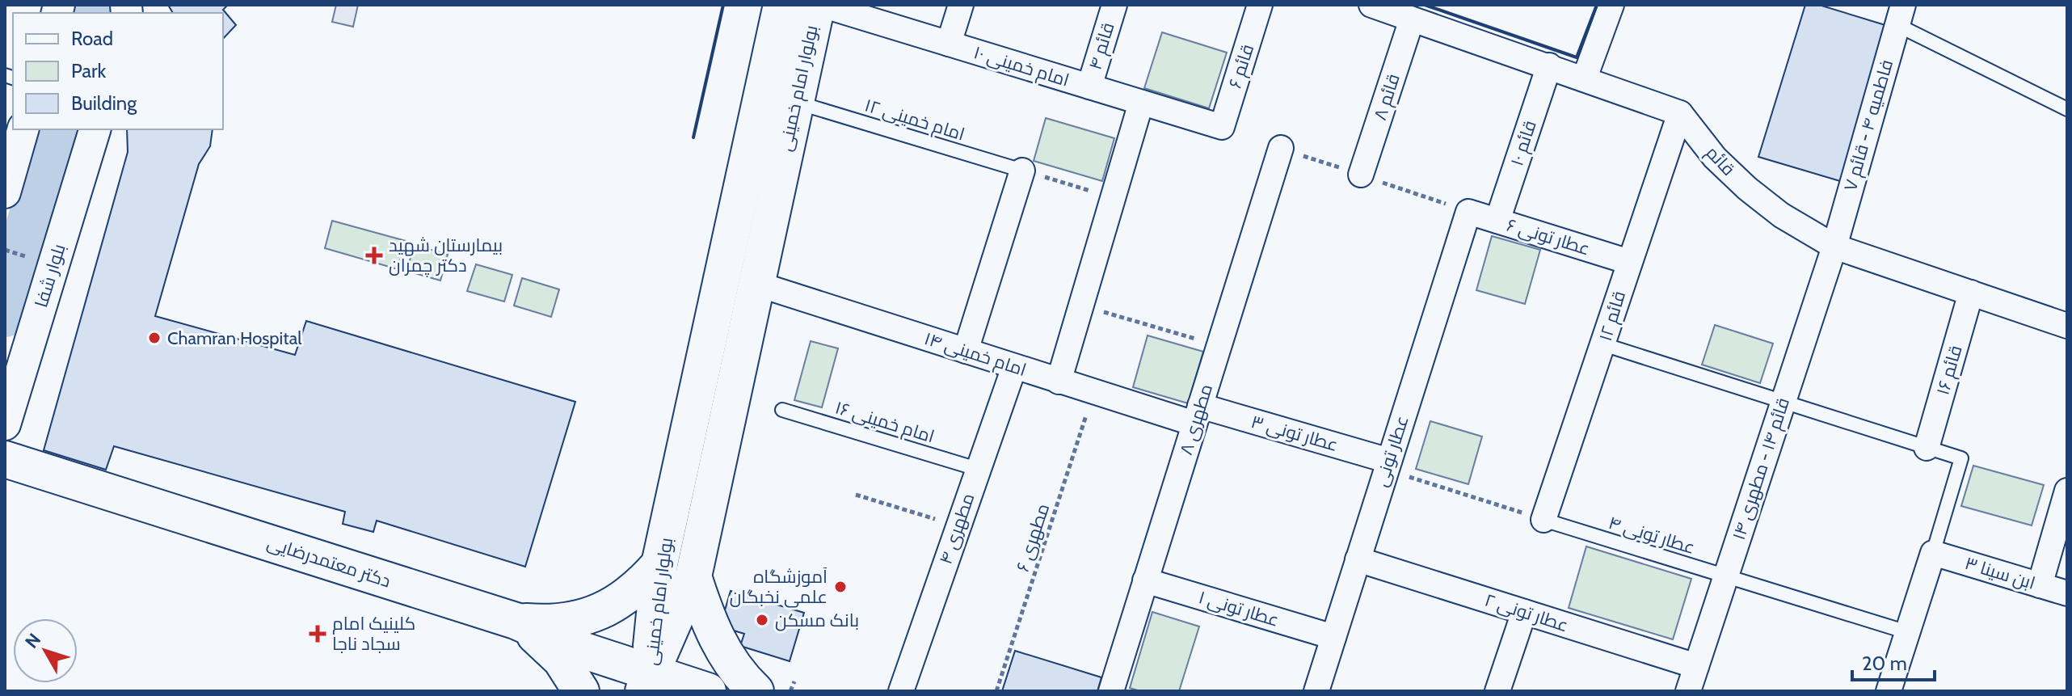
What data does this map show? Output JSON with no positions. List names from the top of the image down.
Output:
{
  "streets": {
    "main road": ["بولوار امام خمینی", "دکتر معتمد‌رضایی"],
    "street": [
      "قائم ۴",
      "امام خمینی ۱۰",
      "قائم ۶",
      "قائم ۸",
      "فاطمیه ۴ - قائم ۷",
      "قائم ۱۰",
      "قائم",
      "عطار تونی ۶",
      "بلوار شفا",
      "قائم ۱۲",
      "امام خمینی ۱۴",
      "قائم ۱۶",
      "مطهری ۸",
      "عطار تونی ۳",
      "عطار تونی",
      "قائم ۱۴ - مطهری ۱۴",
      "مطهری ۴",
      "ابن سینا ۳",
      "عطار تونی ۱",
      "عطار تونی ۲"
    ],
    "lane": ["امام خمینی ۱۲", "امام خمینی ۱۶", "عطار تونی ۴"],
    "path": ["مطهری ۶"]
  },
  "crossings": [
    ["قائم ۴", "امام خمینی ۱۰"],
    ["امام خمینی ۱۰", "قائم ۶"],
    ["بولوار امام خمینی", "امام خمینی ۱۲"],
    ["بولوار امام خمینی", "امام خمینی ۱۴"],
    ["بولوار امام خمینی", "دکتر معتمد‌رضایی"],
    ["فاطمیه ۴ - قائم ۷", "قائم"],
    ["فاطمیه ۴ - قائم ۷", "قائم ۱۴ - مطهری ۱۴"],
    ["قائم ۱۰", "عطار تونی ۶"],
    ["قائم", "قائم ۱۲"],
    ["قائم", "قائم ۱۶"],
    ["قائم", "قائم ۱۴ - مطهری ۱۴"],
    ["عطار تونی ۶", "قائم ۱۲"],
    ["عطار تونی ۶", "عطار تونی"],
    ["قائم ۱۲", "عطار تونی ۴"],
    ["امام خمینی ۱۴", "مطهری ۸"],
    ["امام خمینی ۱۴", "عطار تونی ۳"],
    ["امام خمینی ۱۴", "مطهری ۴"],
    ["امام خمینی ۱۴", "مطهری ۶"],
    ["مطهری ۸", "عطار تونی ۳"],
    ["مطهری ۸", "عطار تونی ۱"],
    ["امام خمینی ۱۶", "مطهری ۴"],
    ["عطار تونی ۳", "عطار تونی"],
    ["عطار تونی", "عطار تونی ۱"],
    ["عطار تونی", "عطار تونی ۲"],
    ["قائم ۱۴ - مطهری ۱۴", "عطار تونی ۴"],
    ["قائم ۱۴ - مطهری ۱۴", "عطار تونی ۲"]
  ],
  "places": {
    "health": ["بیمارستان شهید دکتر چمران", "کلینیک امام سجاد ناجا"],
    "other": ["Chamran Hospital", "آموزشگاه علمی نخبگان", "بانک مسکن"]
  },
  "legend": ["Road", "Park", "Building"],
  "scale_bar": "20 m",
  "north": "top left"
}
